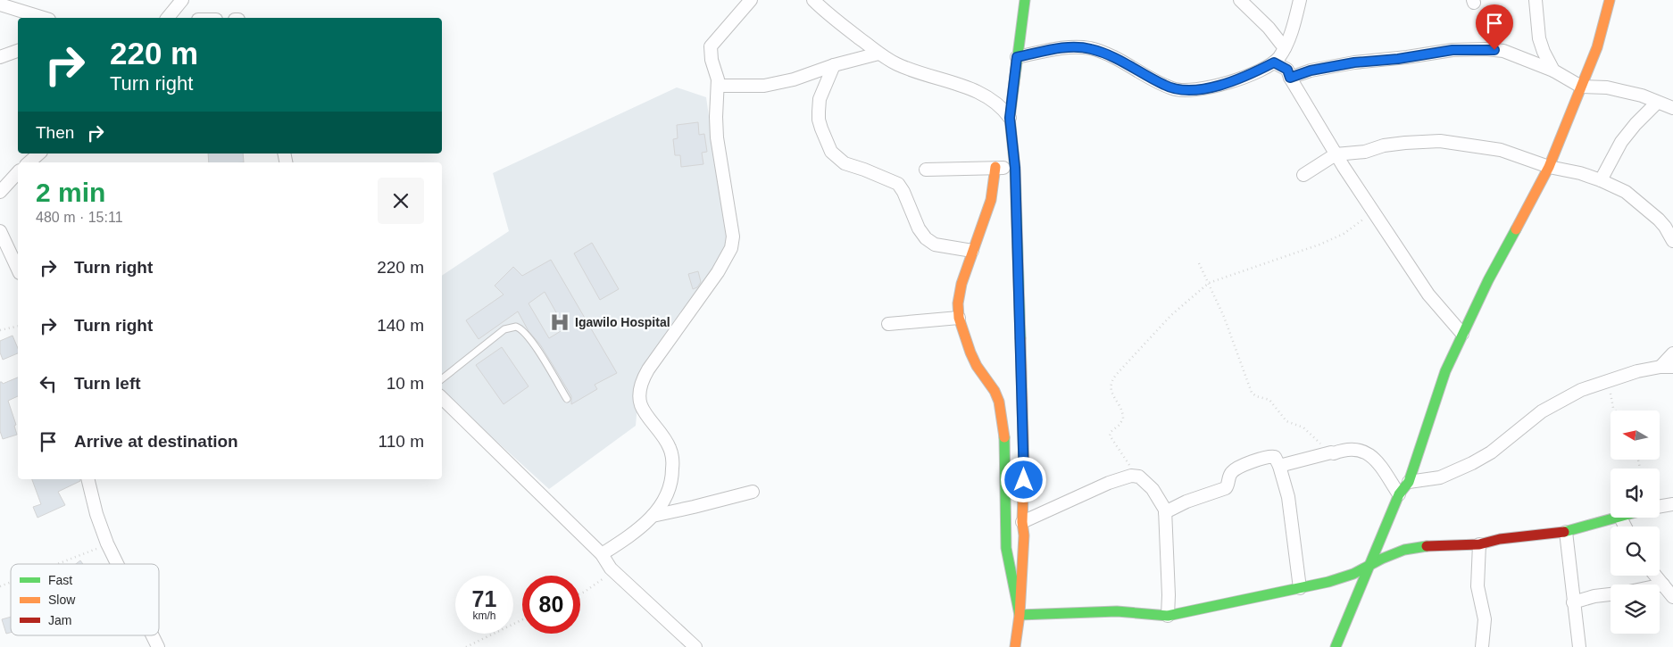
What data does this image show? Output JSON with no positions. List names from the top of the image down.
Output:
{
  "places": {
    "hospital": ["Igawilo Hospital"]
  },
  "legend": ["Fast", "Slow", "Jam"],
  "north": "left",
  "page": {
    "turn": ["220 m", "Turn right"],
    "then": "Then",
    "heading": ["2 min", "480 m · 15:11"],
    "list": [
      {
        "name": "Turn right",
        "value": "220 m"
      },
      {
        "name": "Turn right",
        "value": "140 m"
      },
      {
        "name": "Turn left",
        "value": "10 m"
      },
      {
        "name": "Arrive at destination",
        "value": "110 m"
      }
    ],
    "speed": "71 km/h",
    "limit": "80"
  }
}
